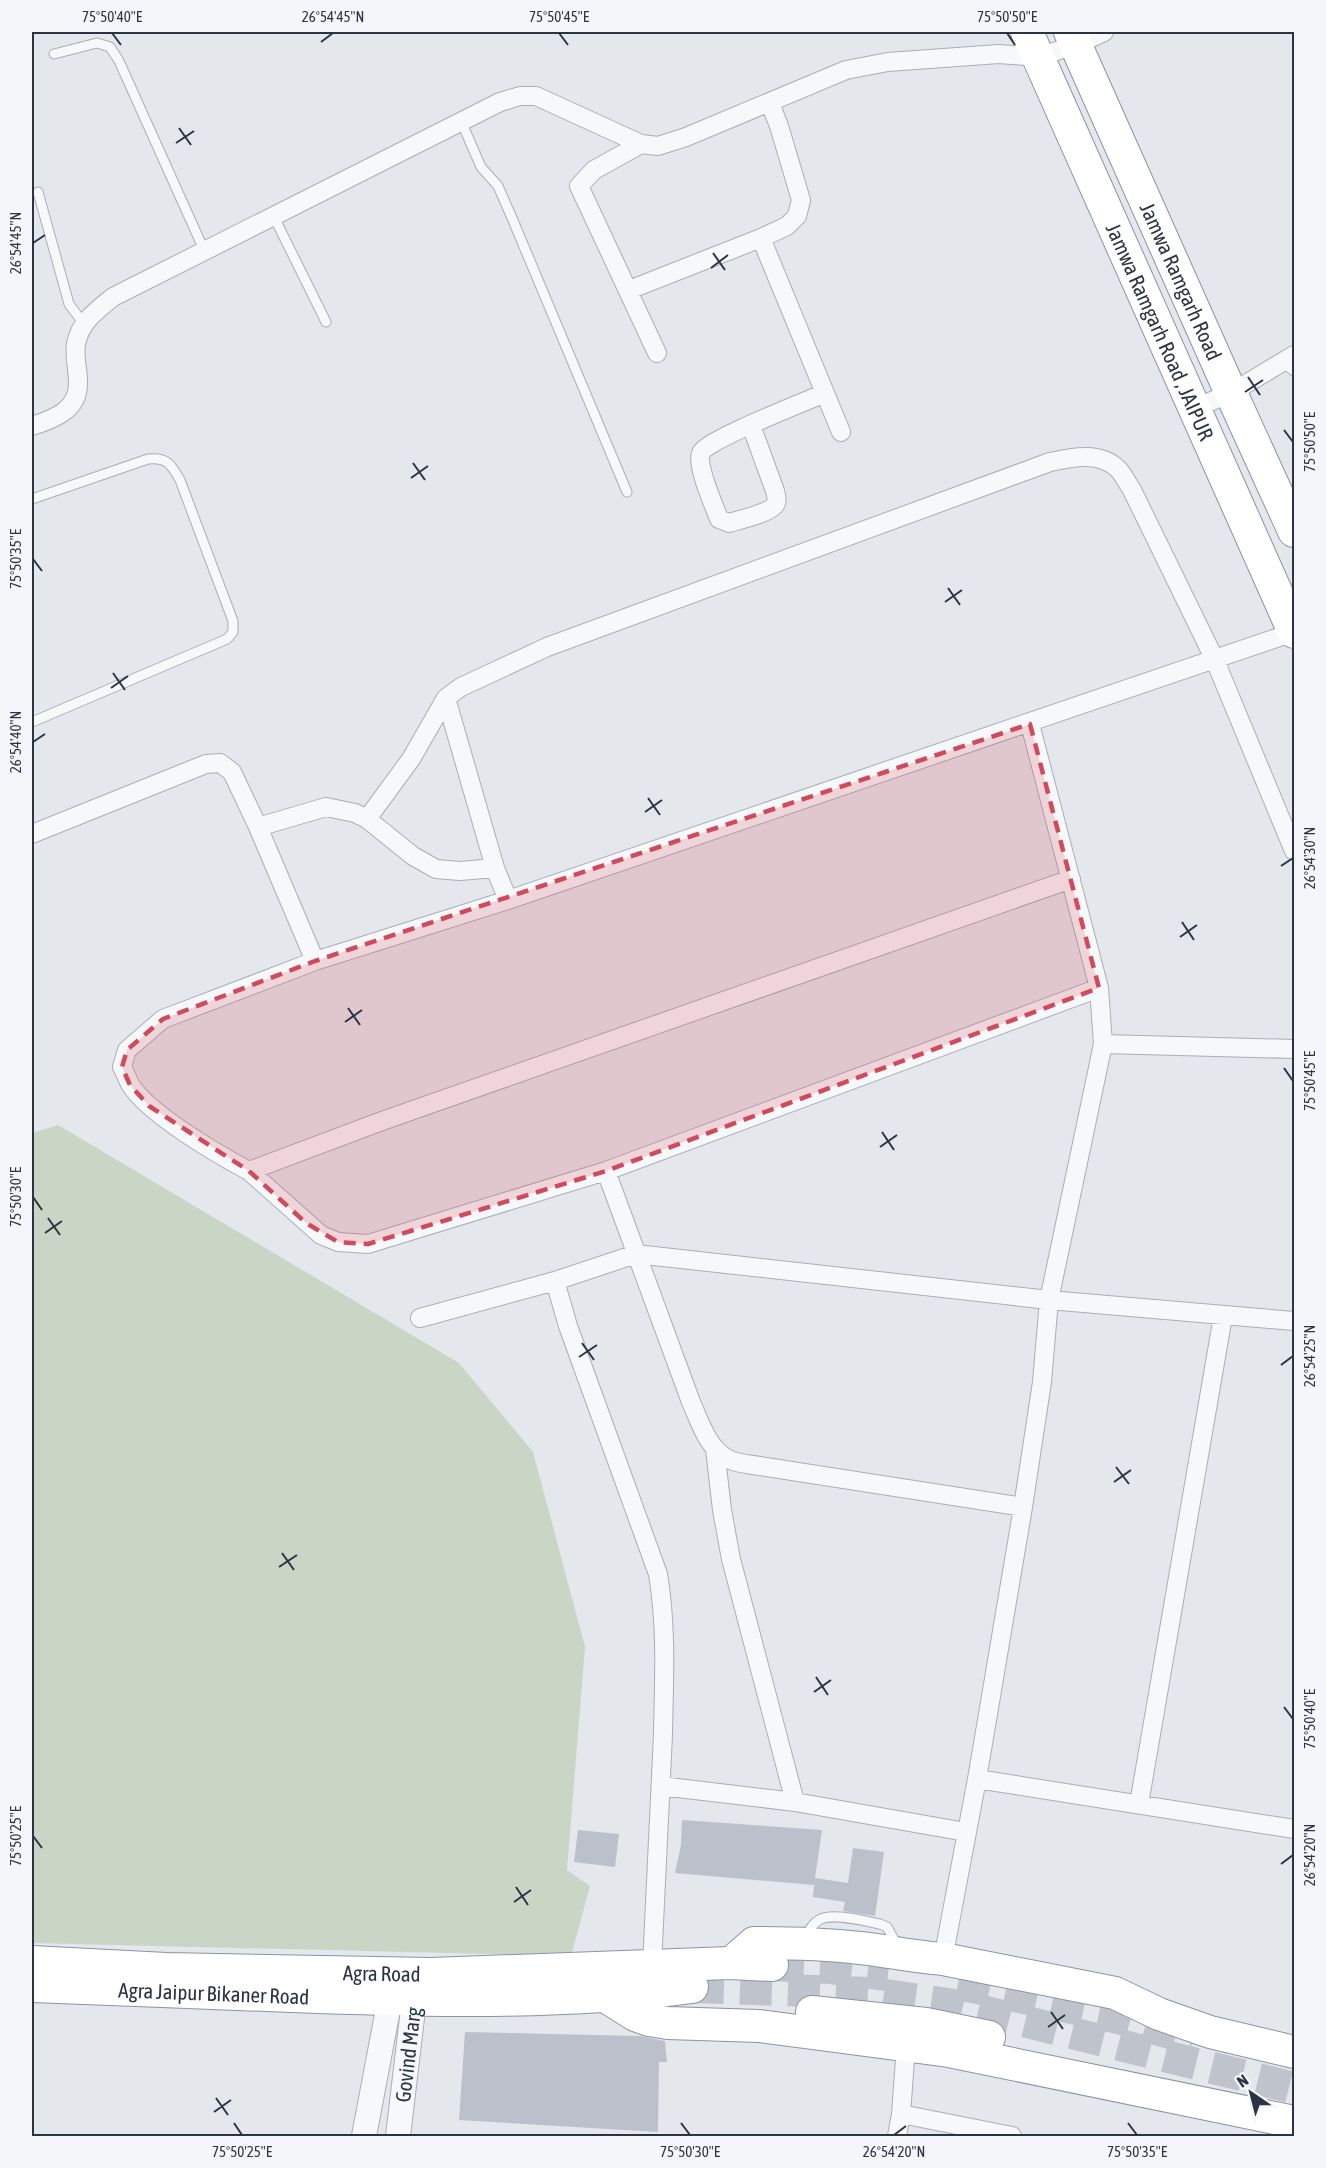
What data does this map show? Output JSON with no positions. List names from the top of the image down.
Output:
{
  "streets": {
    "highway": [
      "Jamwa Ramgarh Road",
      "Jamwa Ramgarh Road , JAIPUR",
      "Agra Road",
      "Agra Jaipur Bikaner Road"
    ],
    "street": ["Govind Marg"]
  },
  "crossings": [
    ["Agra Road", "Agra Jaipur Bikaner Road"],
    ["Agra Road", "Govind Marg"],
    ["Agra Jaipur Bikaner Road", "Govind Marg"]
  ],
  "north": "top left",
  "coordinates": [
    "75°50'40\"E",
    "26°54'45\"N",
    "75°50'45\"E",
    "75°50'50\"E",
    "75°50'35\"E",
    "26°54'40\"N",
    "26°54'30\"N",
    "75°50'30\"E",
    "26°54'25\"N",
    "75°50'25\"E",
    "26°54'20\"N"
  ]
}
